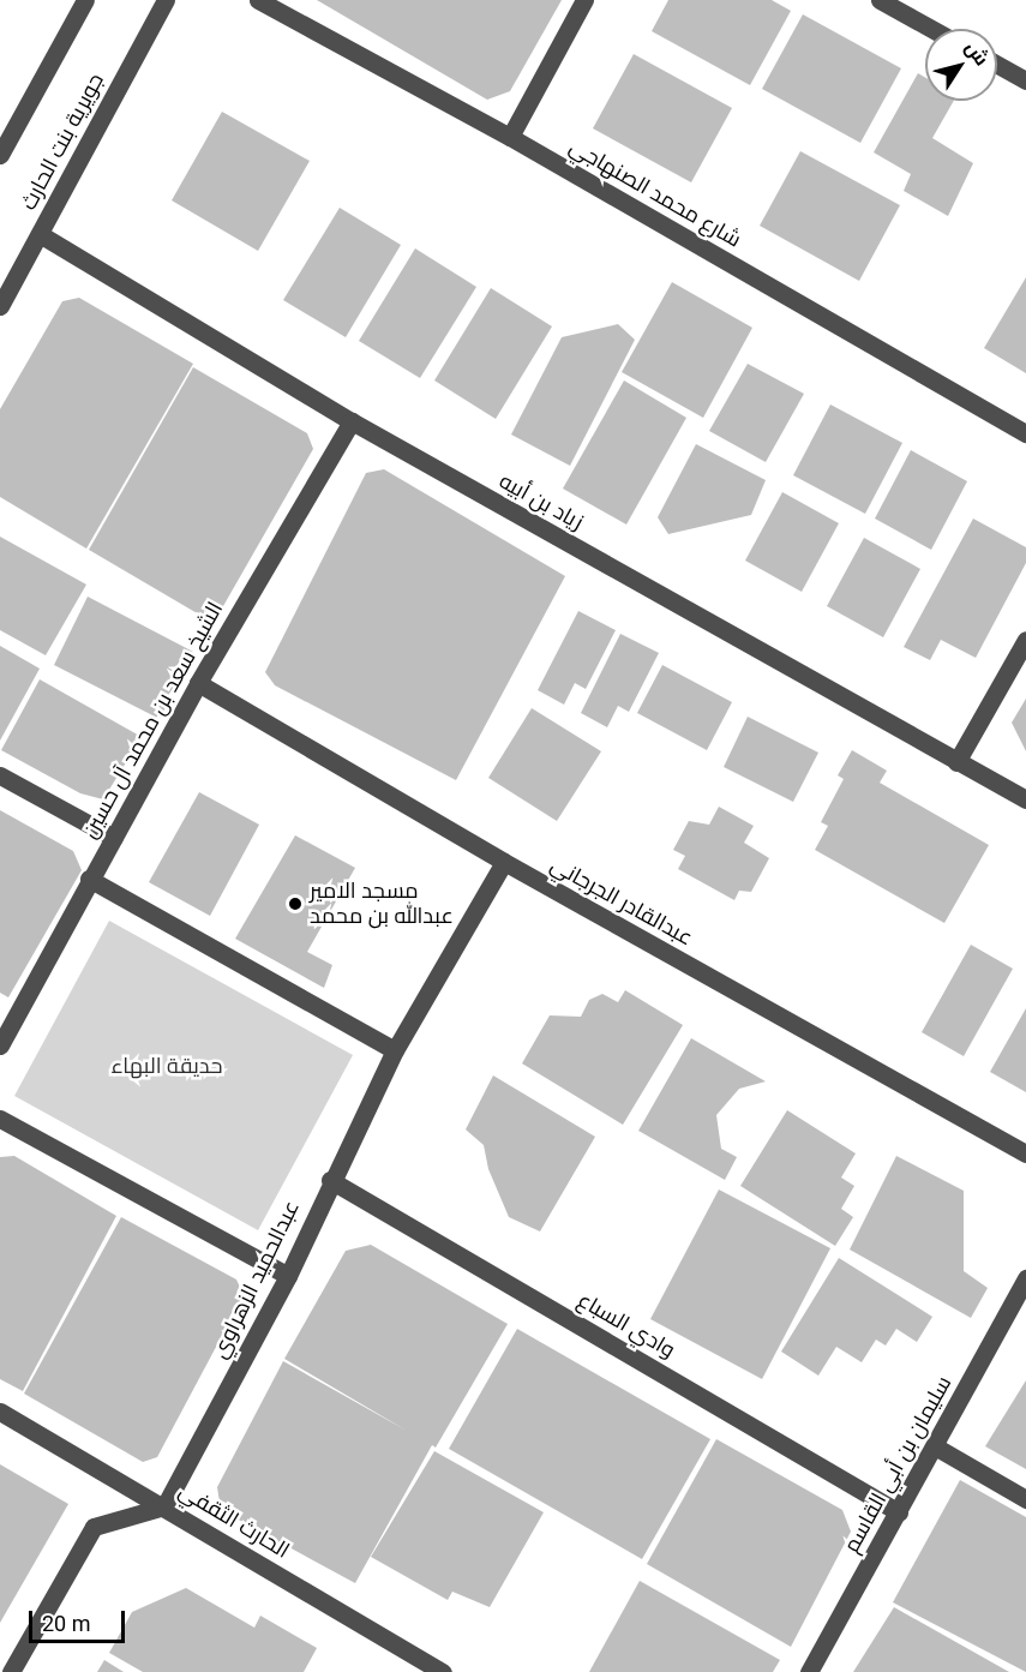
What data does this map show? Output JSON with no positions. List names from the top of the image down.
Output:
{
  "streets": {
    "street": [
      "جويرية بنت الحارث",
      "شارع محمد الصنهاجي",
      "زياد بن أبيه",
      "الشيخ سعد بن محمد آل حسين",
      "عبدالقادر الجرجاني",
      "عبدالحميد الزهراوي",
      "وادي السباع",
      "سليمان بن أبي القاسم",
      "الحارث الثقفي"
    ]
  },
  "crossings": [
    ["جويرية بنت الحارث", "زياد بن أبيه"],
    ["زياد بن أبيه", "الشيخ سعد بن محمد آل حسين"],
    ["الشيخ سعد بن محمد آل حسين", "عبدالقادر الجرجاني"],
    ["عبدالقادر الجرجاني", "عبدالحميد الزهراوي"],
    ["عبدالحميد الزهراوي", "وادي السباع"],
    ["عبدالحميد الزهراوي", "الحارث الثقفي"],
    ["وادي السباع", "سليمان بن أبي القاسم"]
  ],
  "parks": ["حديقة البهاء"],
  "places": ["مسجد الامير عبدالله بن محمد"],
  "scale_bar": "20 m",
  "north": "top right"
}
